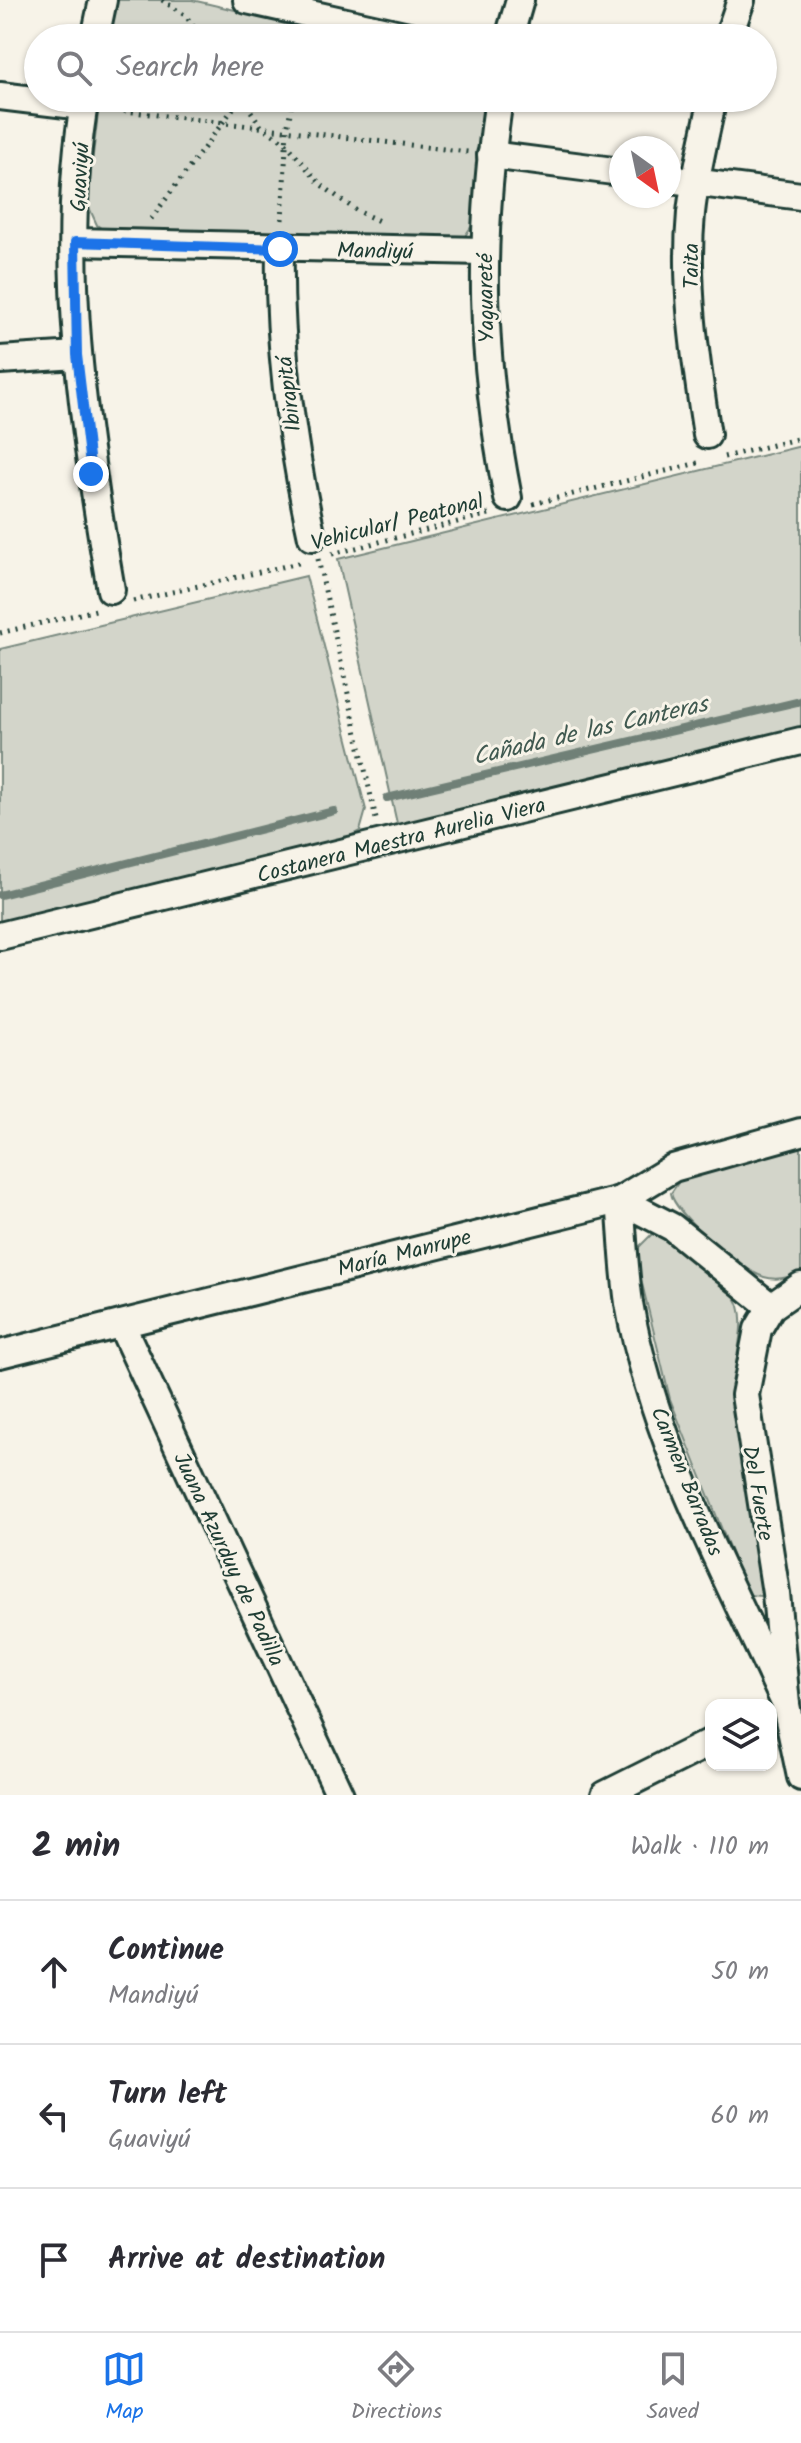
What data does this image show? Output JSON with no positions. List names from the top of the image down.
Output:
{
  "streets": {
    "street": [
      "Guaviyú",
      "Mandiyú",
      "Taita",
      "Yaguareté",
      "Ibirapitá",
      "Costanera Maestra Aurelia Viera",
      "María Manrupe",
      "Carmen Barradas",
      "Del Fuerte",
      "Juana Azurduy de Padilla"
    ],
    "path": ["Vehicular/ Peatonal"]
  },
  "crossings": [
    ["Guaviyú", "Mandiyú"],
    ["Guaviyú", "Vehicular/ Peatonal"],
    ["Mandiyú", "Yaguareté"],
    ["Mandiyú", "Ibirapitá"],
    ["Yaguareté", "Vehicular/ Peatonal"],
    ["Ibirapitá", "Vehicular/ Peatonal"],
    ["María Manrupe", "Carmen Barradas"],
    ["María Manrupe", "Juana Azurduy de Padilla"],
    ["Carmen Barradas", "Del Fuerte"]
  ],
  "water": ["Cañada de las Canteras"],
  "north": "bottom right",
  "page": {
    "search": "Search here",
    "heading": ["2 min", "Walk · 110 m"],
    "list": [
      ["Continue", "Mandiyú", "50 m"],
      ["Turn left", "Guaviyú", "60 m"],
      "Arrive at destination"
    ],
    "nav": ["Map", "Directions", "Saved"]
  }
}
